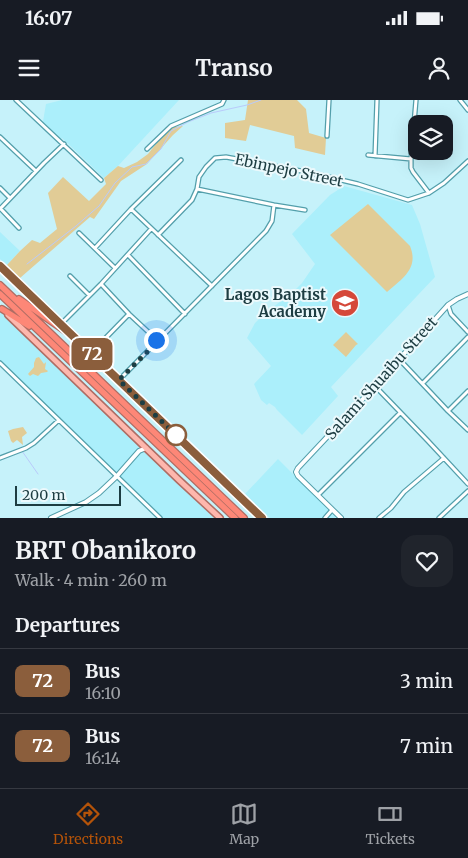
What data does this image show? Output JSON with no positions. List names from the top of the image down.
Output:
{
  "streets": {
    "street": ["Ebinpejo Street", "Salami Shuaibu Street"]
  },
  "places": {
    "school or university": ["Lagos Baptist Academy"]
  },
  "lines": ["bus line 72"],
  "scale_bar": "200 m",
  "page": {
    "status": "16:07",
    "header": "Transo",
    "on_map": "72",
    "scale": "200 m",
    "heading": [
      ["BRT Obanikoro", "Walk · 4 min · 260 m"],
      "Departures"
    ],
    "list": [
      {
        "mark": "72",
        "name": "Bus",
        "note": "16:10",
        "value": "3 min"
      },
      {
        "mark": "72",
        "name": "Bus",
        "note": "16:14",
        "value": "7 min"
      }
    ],
    "tabs": ["Directions", "Map", "Tickets"]
  }
}
